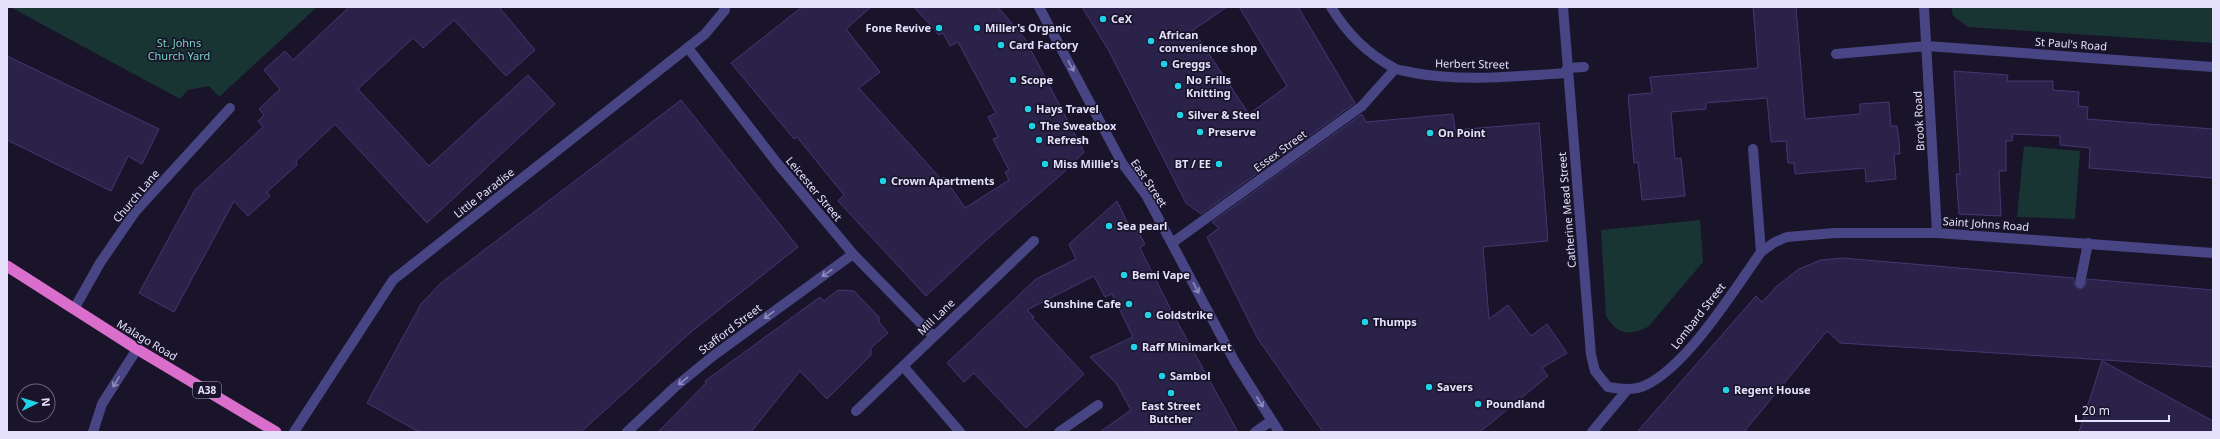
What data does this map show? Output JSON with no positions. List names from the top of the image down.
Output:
{
  "streets": {
    "highway": ["Malago Road", "A38"],
    "street": [
      "St Paul's Road",
      "Herbert Street",
      "Brook Road",
      "Essex Street",
      "East Street",
      "Leicester Street",
      "Little Paradise",
      "Church Lane",
      "Catherine Mead Street",
      "Saint Johns Road",
      "Lombard Street",
      "Mill Lane",
      "Stafford Street"
    ]
  },
  "crossings": [
    ["St Paul's Road", "Brook Road"],
    ["Herbert Street", "Essex Street"],
    ["Herbert Street", "Catherine Mead Street"],
    ["Brook Road", "Saint Johns Road"],
    ["Essex Street", "East Street"],
    ["Leicester Street", "Little Paradise"],
    ["Leicester Street", "Mill Lane"],
    ["Leicester Street", "Stafford Street"],
    ["Church Lane", "Malago Road"],
    ["Catherine Mead Street", "Lombard Street"],
    ["Saint Johns Road", "Lombard Street"]
  ],
  "one_way": ["East Street", "Stafford Street"],
  "parks": ["St. Johns Church Yard"],
  "places": [
    "CeX",
    "Fone Revive",
    "Miller's Organic",
    "African convenience shop",
    "Card Factory",
    "Greggs",
    "Scope",
    "No Frills Knitting",
    "Hays Travel",
    "Silver & Steel",
    "The Sweatbox",
    "Preserve",
    "On Point",
    "Refresh",
    "Miss Millie's",
    "BT / EE",
    "Crown Apartments",
    "Sea pearl",
    "Bemi Vape",
    "Sunshine Cafe",
    "Goldstrike",
    "Thumps",
    "Raff Minimarket",
    "Sambol",
    "Savers",
    "Regent House",
    "East Street Butcher",
    "Poundland"
  ],
  "scale_bar": "20 m",
  "north": "right"
}
